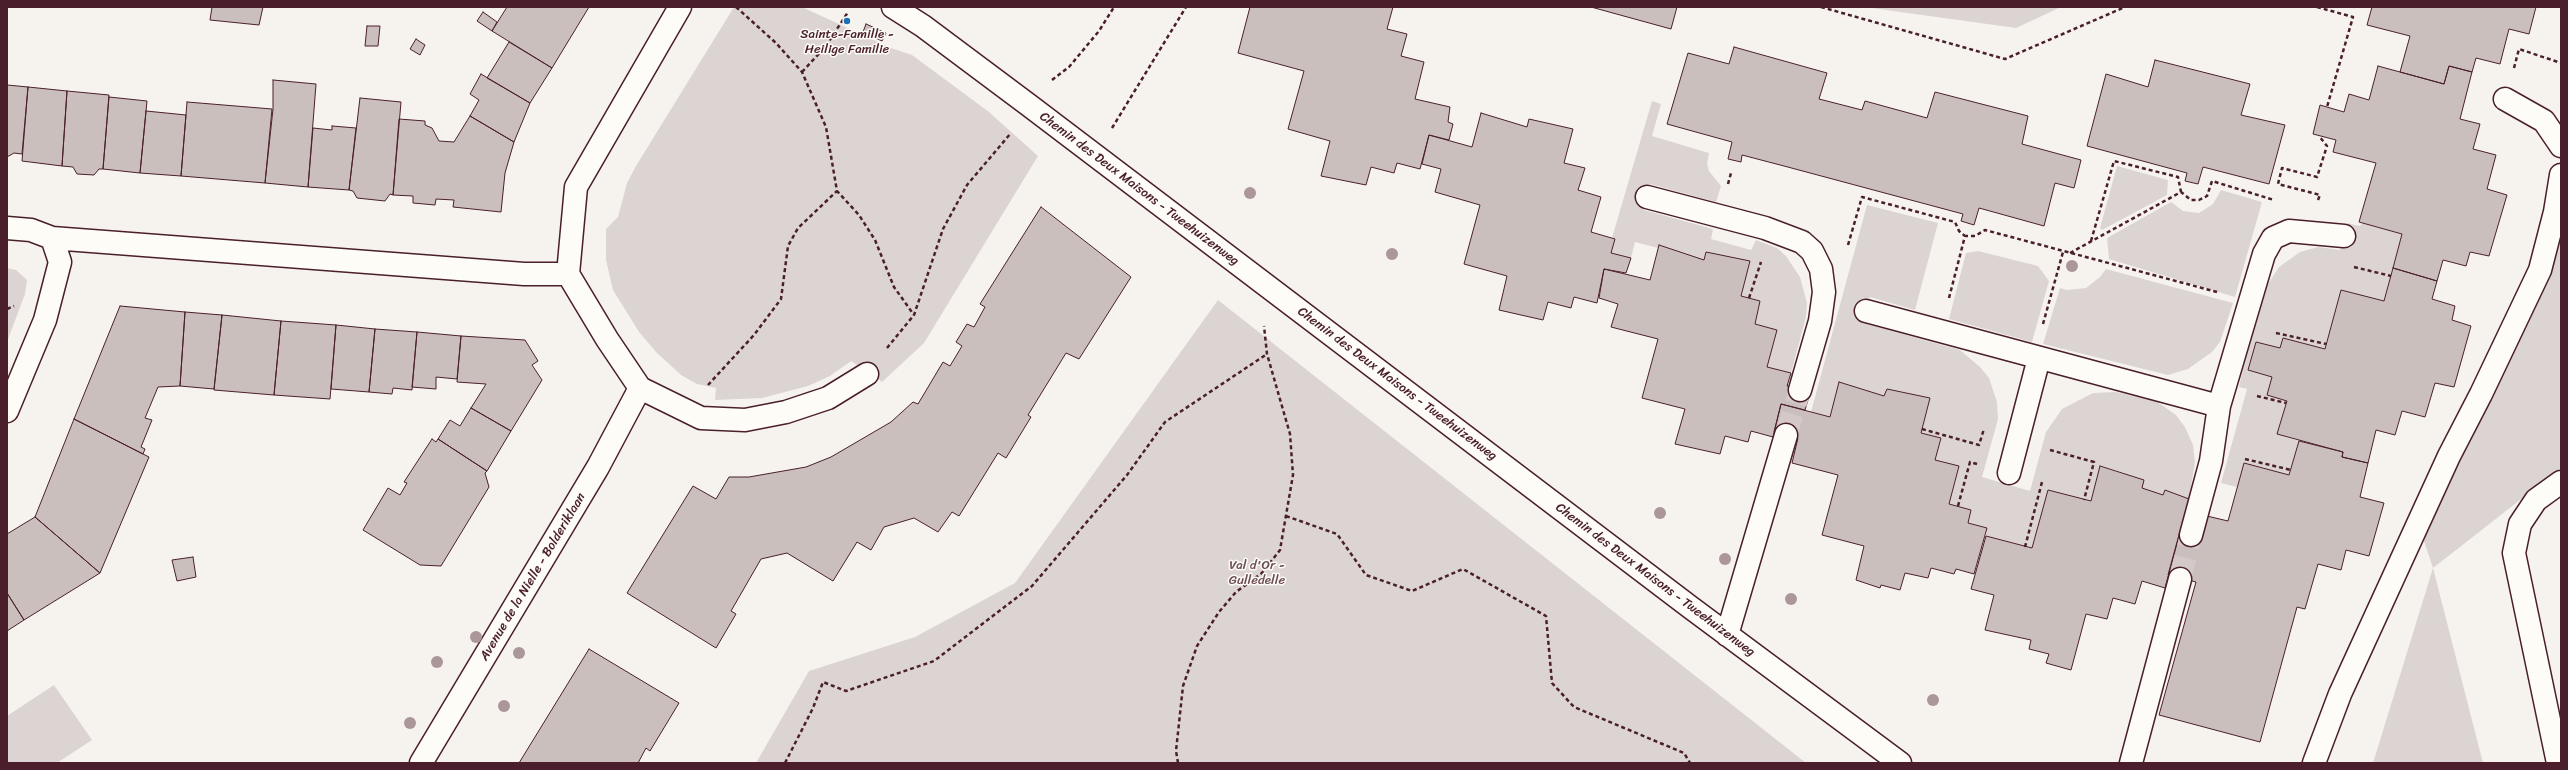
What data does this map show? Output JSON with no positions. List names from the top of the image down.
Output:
{
  "streets": {
    "street": ["Chemin des Deux Maisons - Tweehuizenweg", "Avenue de la Nielle - Bolderiklaan"]
  },
  "parks": ["Val d'Or - Gulledelle"],
  "places": ["Sainte-Famille - Heilige Familie"]
}
